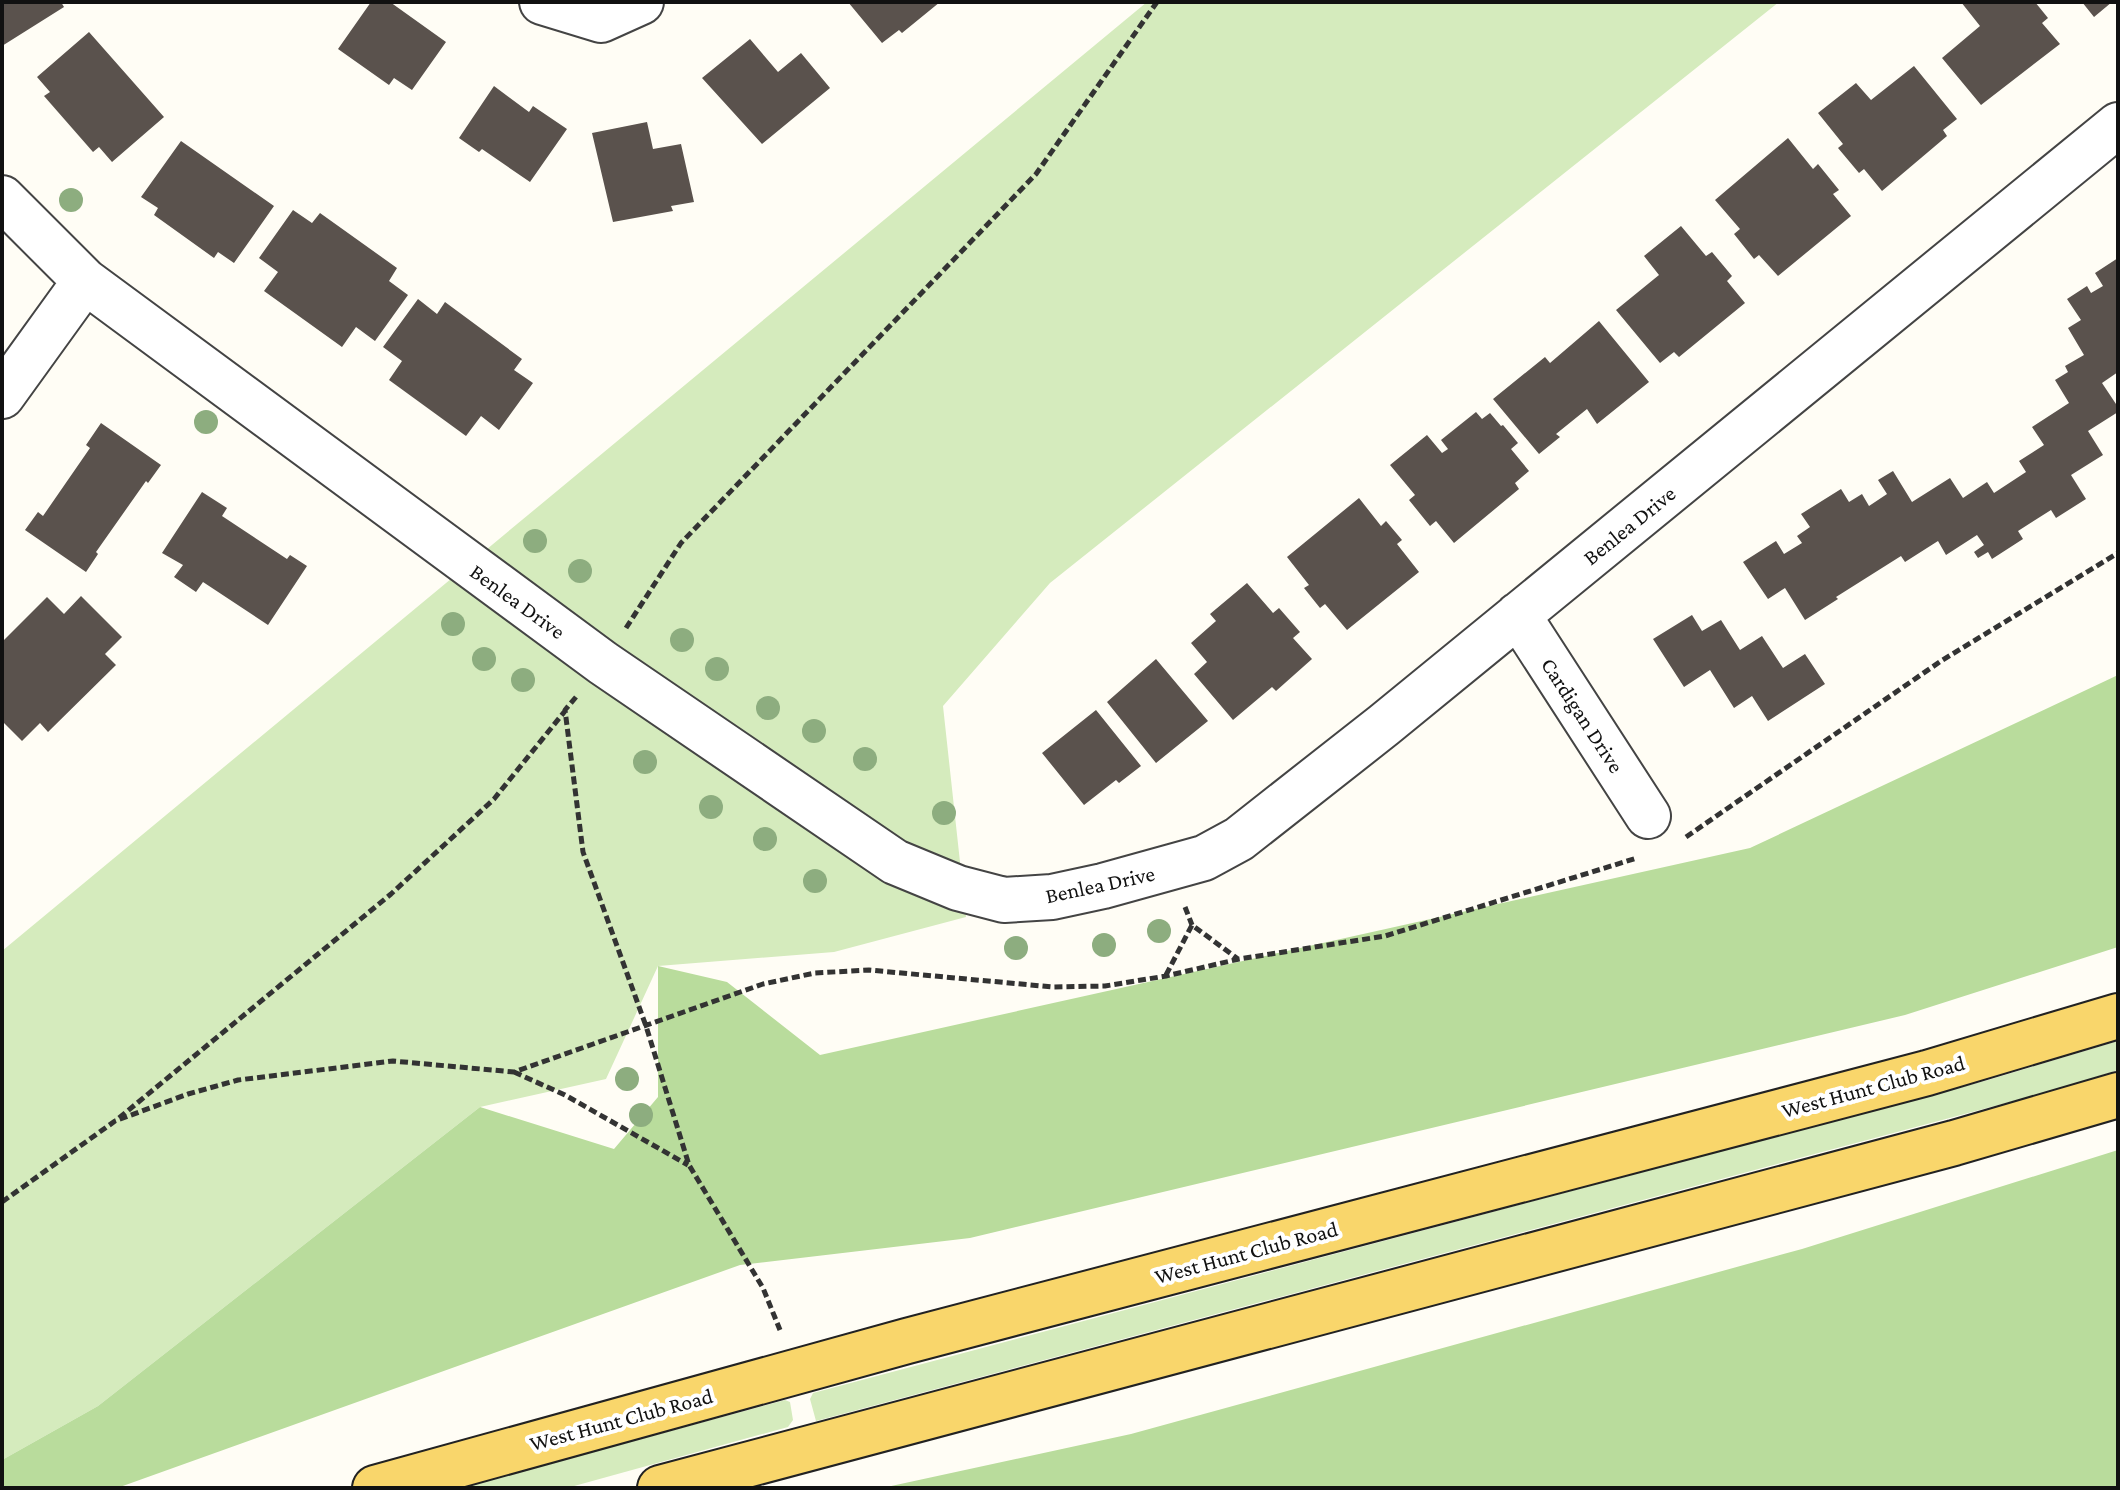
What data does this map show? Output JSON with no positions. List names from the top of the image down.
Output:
{
  "streets": {
    "main road": ["West Hunt Club Road"],
    "street": ["Benlea Drive", "Cardigan Drive"]
  },
  "crossings": [
    ["Benlea Drive", "Cardigan Drive"]
  ]
}
